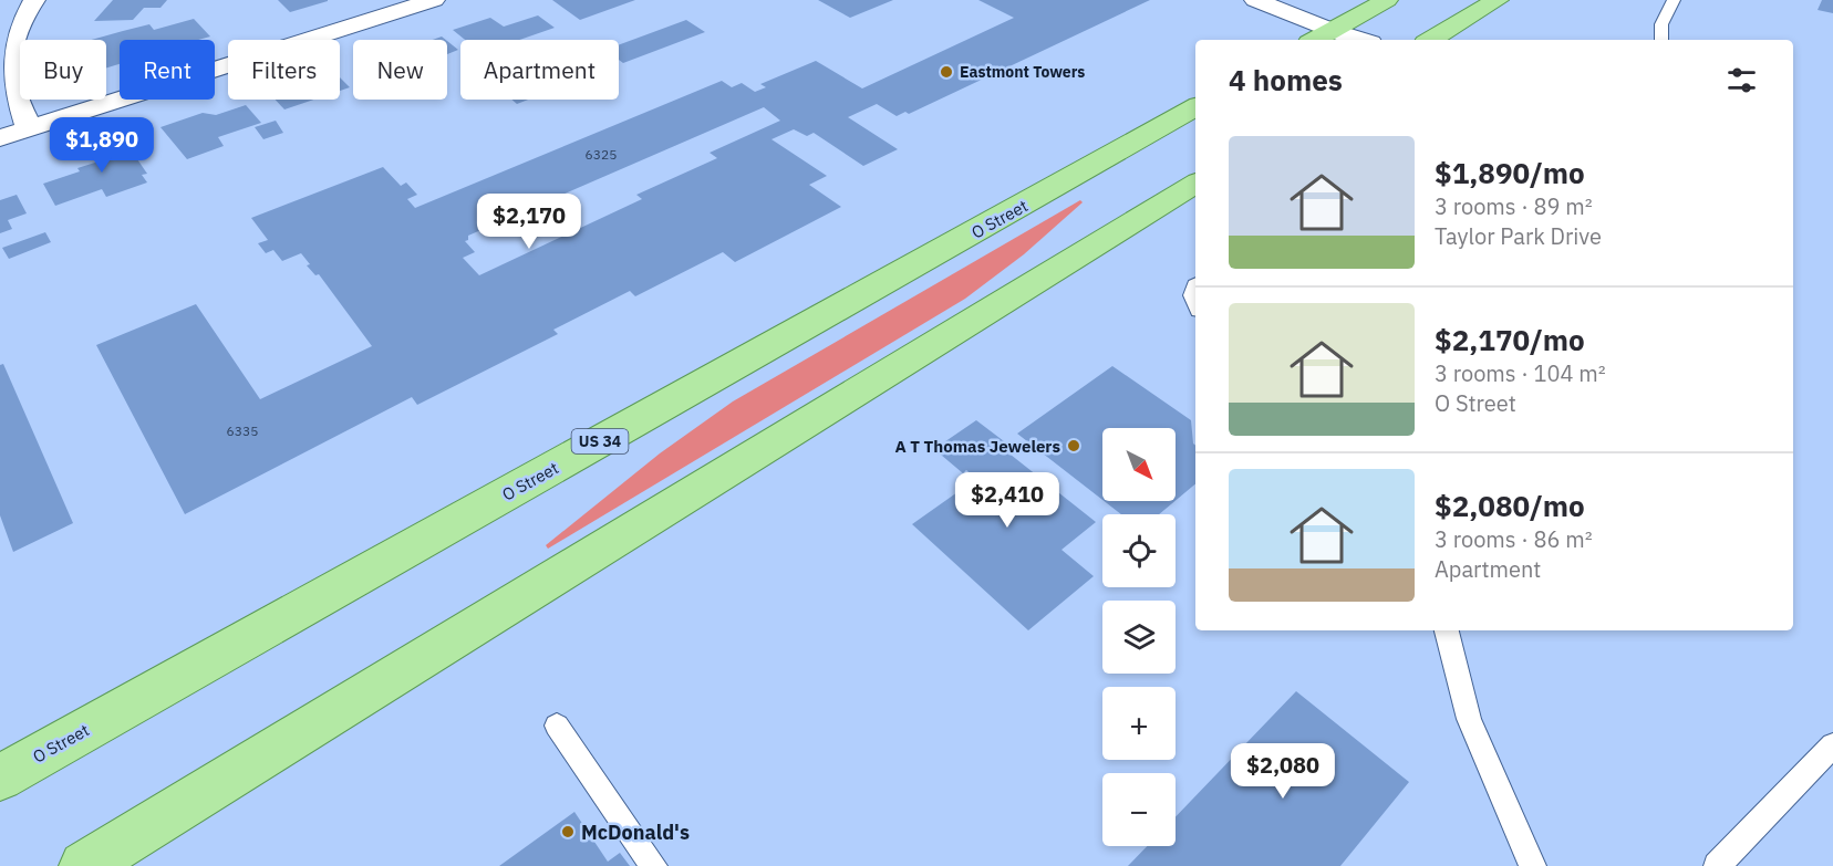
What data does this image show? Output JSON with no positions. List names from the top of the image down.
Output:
{
  "streets": {
    "main road": ["O Street", "US 34"]
  },
  "places": ["Eastmont Towers", "A T Thomas Jewelers", "McDonald's"],
  "house_numbers": ["6325", "6335"],
  "north": "bottom right",
  "page": {
    "chip": [
      "Buy",
      "Rent",
      "Filters",
      "New",
      "Apartment"
    ],
    "heading": "4 homes",
    "price": [
      "$1,890",
      "$2,170",
      "$2,410",
      "$2,080"
    ],
    "list": [
      {
        "name": "$1,890/mo",
        "note": "3 rooms · 89 m² · Taylor Park Drive"
      },
      {
        "name": "$2,170/mo",
        "note": "3 rooms · 104 m² · O Street"
      },
      {
        "name": "$2,080/mo",
        "note": "3 rooms · 86 m² · Apartment"
      }
    ],
    "map_buttons": ["+", "−"]
  }
}
